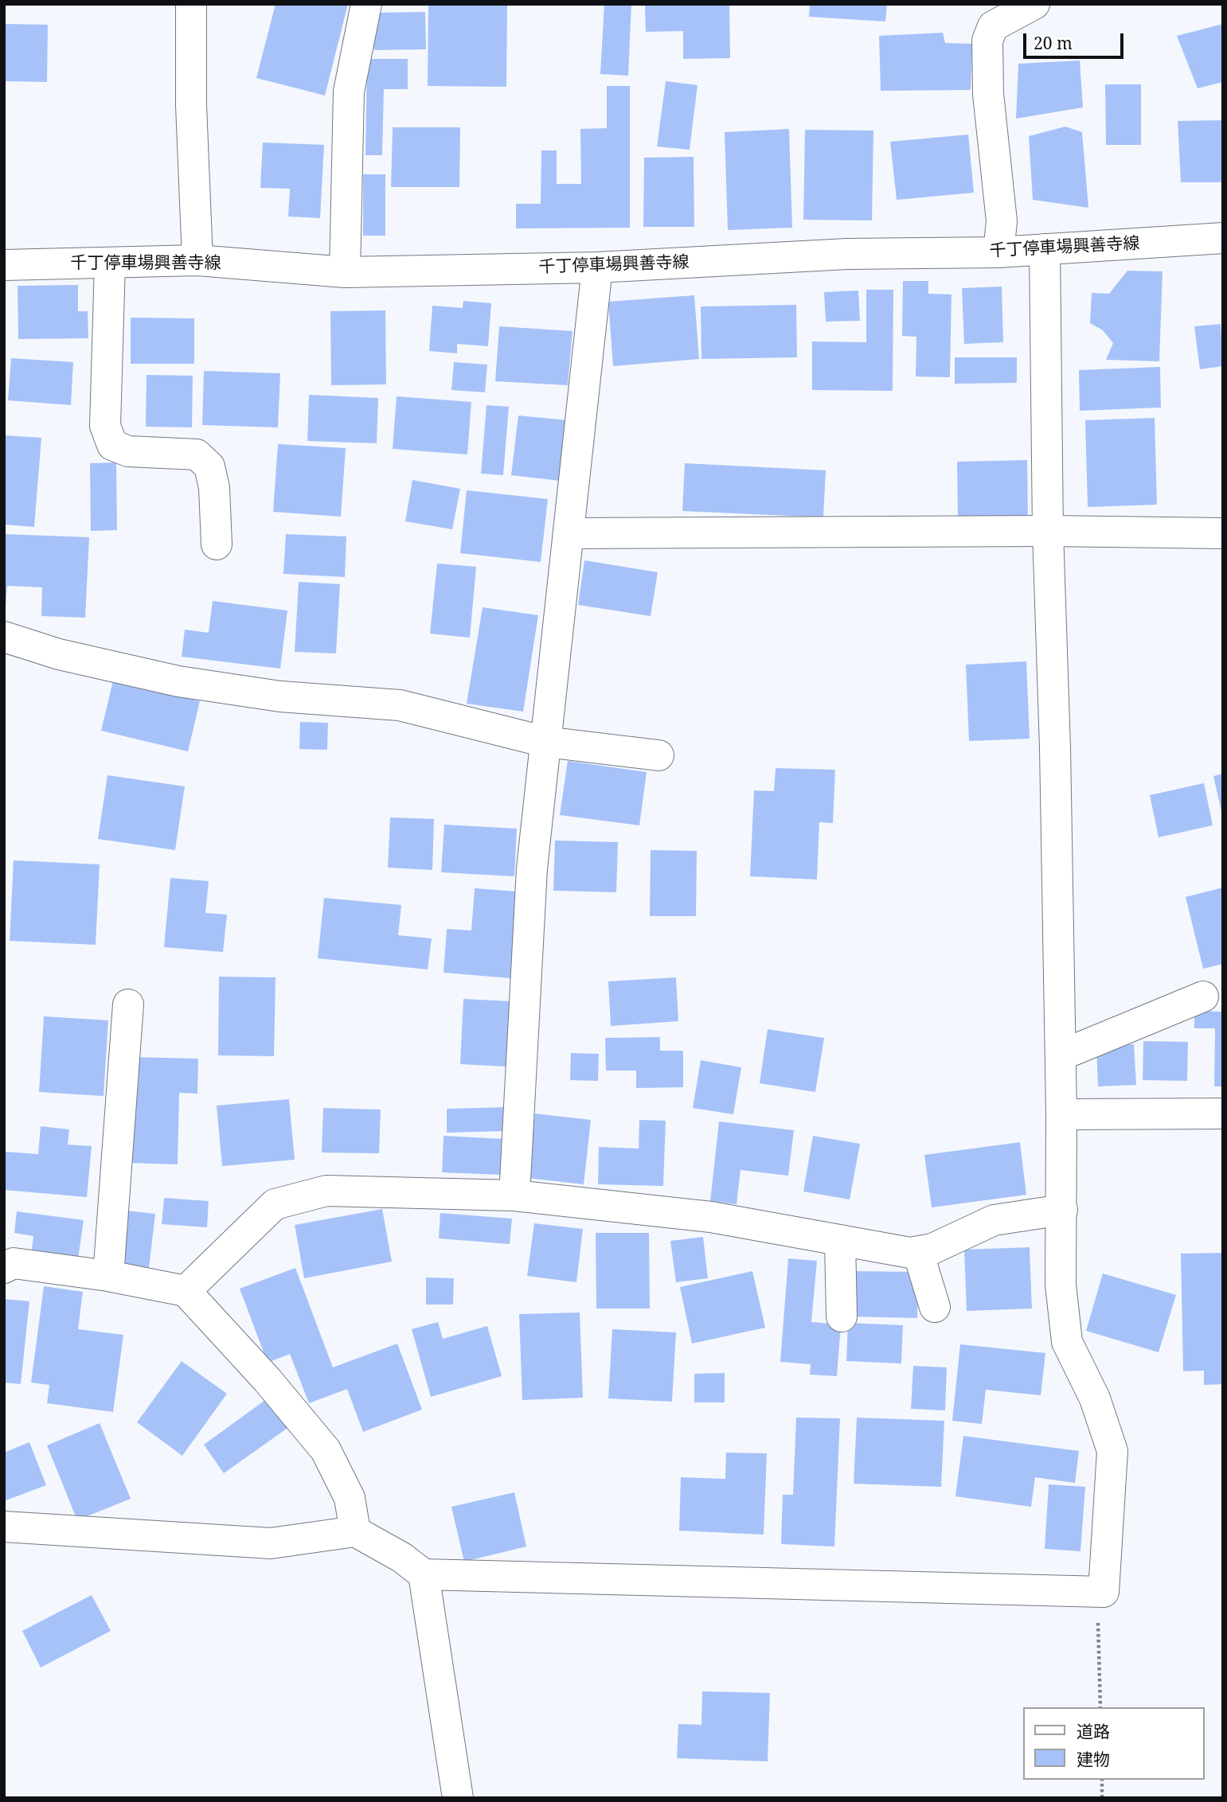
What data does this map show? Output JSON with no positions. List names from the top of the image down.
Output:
{
  "streets": {
    "street": ["千丁停車場興善寺線"]
  },
  "legend": ["道路", "建物"],
  "scale_bar": "20 m"
}
